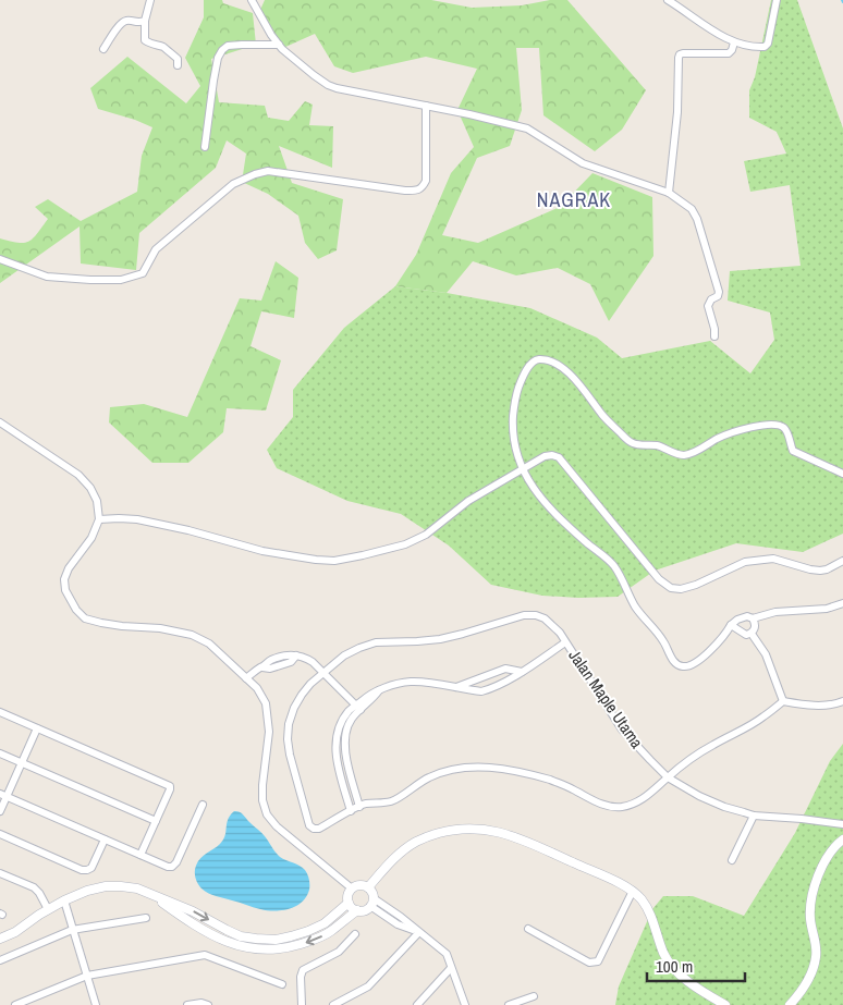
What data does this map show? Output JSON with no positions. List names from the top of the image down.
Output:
{
  "streets": {
    "street": ["Jalan Maple Utama"]
  },
  "districts": ["NAGRAK"],
  "scale_bar": "100 m"
}
